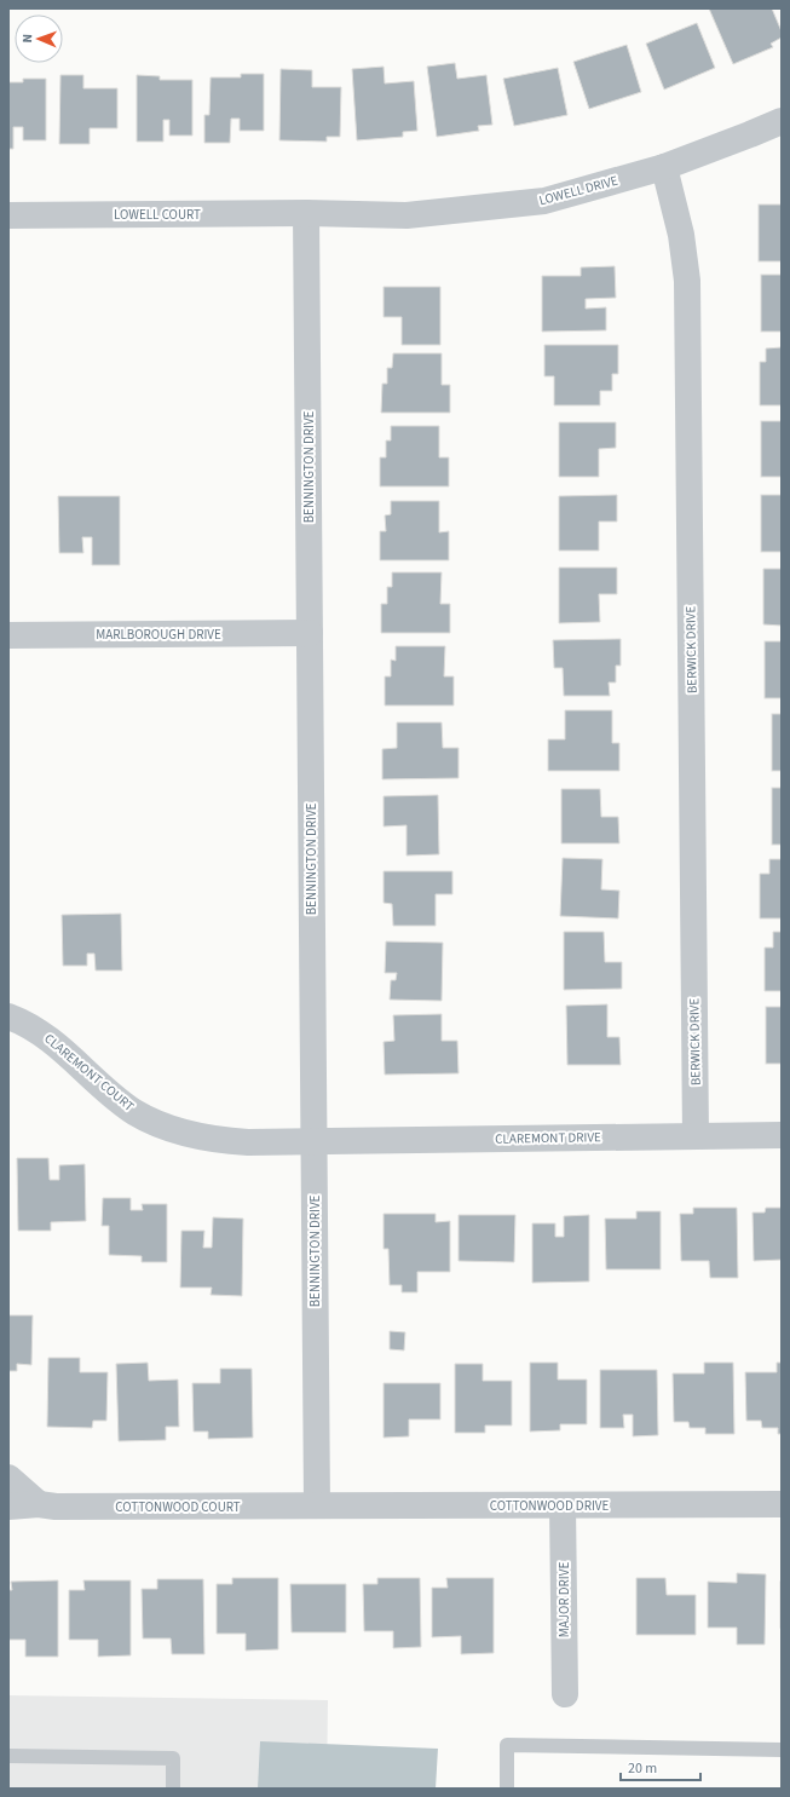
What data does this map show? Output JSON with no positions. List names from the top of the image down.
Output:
{
  "streets": {
    "street": [
      "LOWELL DRIVE",
      "LOWELL COURT",
      "BENNINGTON DRIVE",
      "MARLBOROUGH DRIVE",
      "BERWICK DRIVE",
      "CLAREMONT COURT",
      "CLAREMONT DRIVE",
      "COTTONWOOD DRIVE",
      "COTTONWOOD COURT",
      "MAJOR DRIVE"
    ]
  },
  "crossings": [
    ["LOWELL DRIVE", "LOWELL COURT"],
    ["LOWELL DRIVE", "BENNINGTON DRIVE"],
    ["LOWELL DRIVE", "BERWICK DRIVE"],
    ["LOWELL COURT", "BENNINGTON DRIVE"],
    ["BENNINGTON DRIVE", "MARLBOROUGH DRIVE"],
    ["BENNINGTON DRIVE", "CLAREMONT COURT"],
    ["BENNINGTON DRIVE", "CLAREMONT DRIVE"],
    ["BENNINGTON DRIVE", "COTTONWOOD DRIVE"],
    ["BENNINGTON DRIVE", "COTTONWOOD COURT"],
    ["BERWICK DRIVE", "CLAREMONT DRIVE"],
    ["CLAREMONT COURT", "CLAREMONT DRIVE"],
    ["COTTONWOOD DRIVE", "COTTONWOOD COURT"],
    ["COTTONWOOD DRIVE", "MAJOR DRIVE"]
  ],
  "scale_bar": "20 m",
  "north": "left"
}
